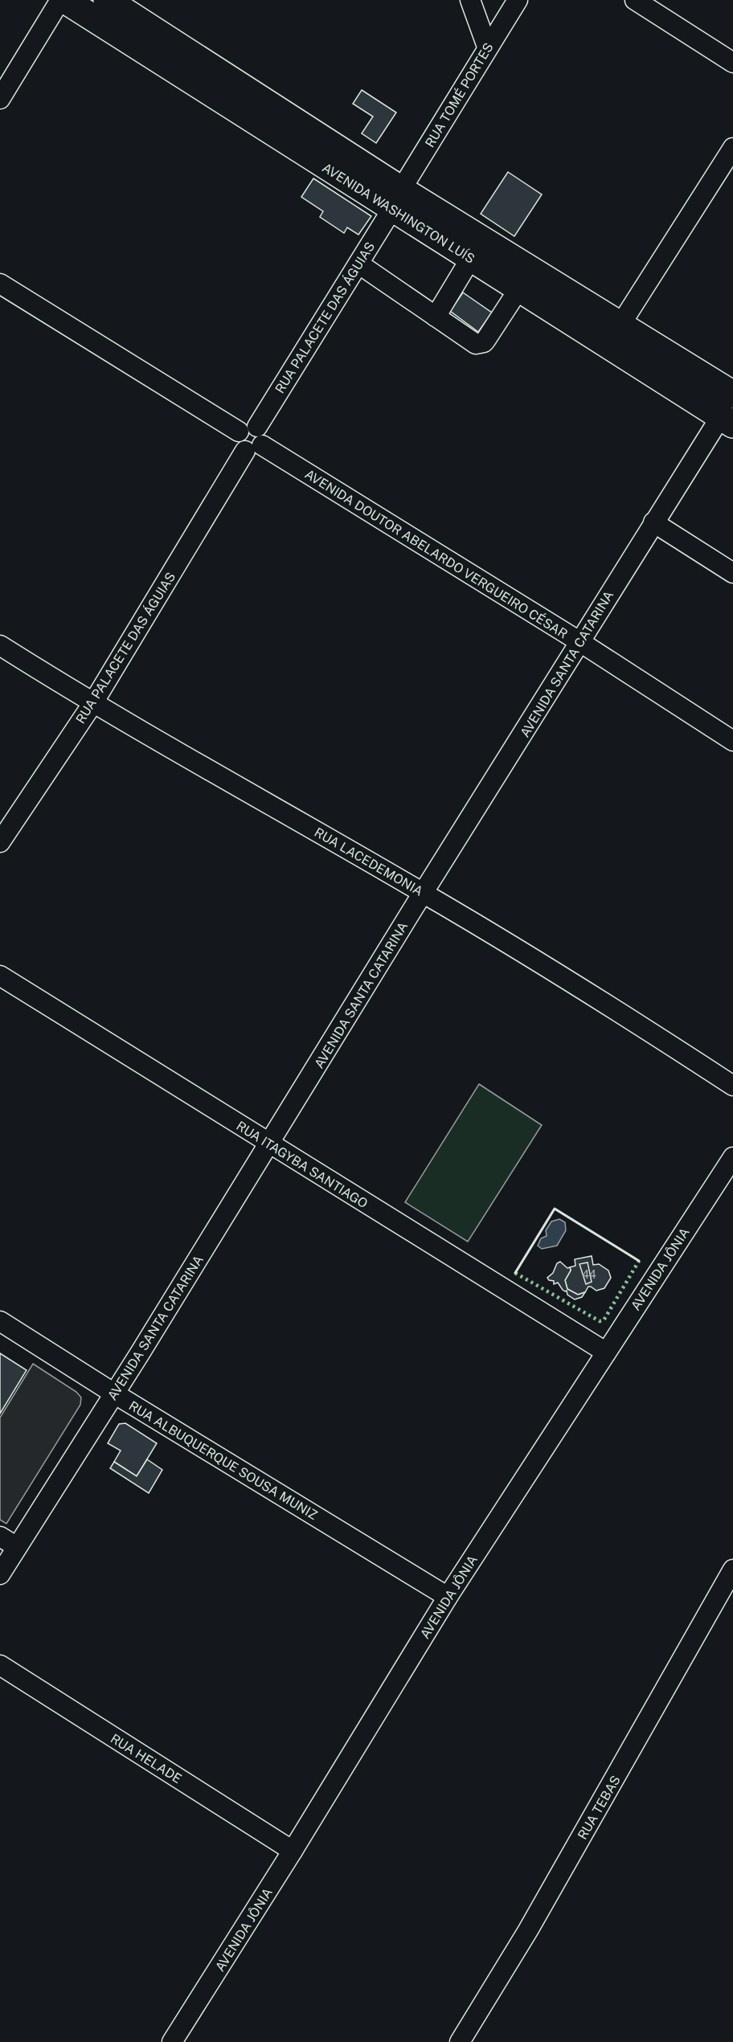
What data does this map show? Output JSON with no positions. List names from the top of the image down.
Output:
{
  "streets": {
    "highway": ["AVENIDA WASHINGTON LUÍS"],
    "street": [
      "RUA TOMÉ PORTES",
      "RUA PALACETE DAS ÁGUIAS",
      "AVENIDA DOUTOR ABELARDO VERGUEIRO CÉSAR",
      "AVENIDA SANTA CATARINA",
      "RUA LACEDEMONIA",
      "RUA ITAGYBA SANTIAGO",
      "AVENIDA JÔNIA",
      "RUA ALBUQUERQUE SOUSA MUNIZ",
      "RUA HELADE",
      "RUA TEBAS"
    ]
  },
  "crossings": [
    ["RUA TOMÉ PORTES", "AVENIDA WASHINGTON LUÍS"],
    ["RUA TOMÉ PORTES", "RUA PALACETE DAS ÁGUIAS"],
    ["AVENIDA WASHINGTON LUÍS", "RUA PALACETE DAS ÁGUIAS"],
    ["AVENIDA WASHINGTON LUÍS", "AVENIDA SANTA CATARINA"],
    ["RUA PALACETE DAS ÁGUIAS", "AVENIDA DOUTOR ABELARDO VERGUEIRO CÉSAR"],
    ["RUA PALACETE DAS ÁGUIAS", "RUA LACEDEMONIA"],
    ["AVENIDA DOUTOR ABELARDO VERGUEIRO CÉSAR", "AVENIDA SANTA CATARINA"],
    ["AVENIDA SANTA CATARINA", "RUA LACEDEMONIA"],
    ["AVENIDA SANTA CATARINA", "RUA ITAGYBA SANTIAGO"],
    ["AVENIDA SANTA CATARINA", "RUA ALBUQUERQUE SOUSA MUNIZ"],
    ["RUA ITAGYBA SANTIAGO", "AVENIDA JÔNIA"],
    ["AVENIDA JÔNIA", "RUA ALBUQUERQUE SOUSA MUNIZ"],
    ["AVENIDA JÔNIA", "RUA HELADE"]
  ],
  "house_numbers": ["44"]
}
